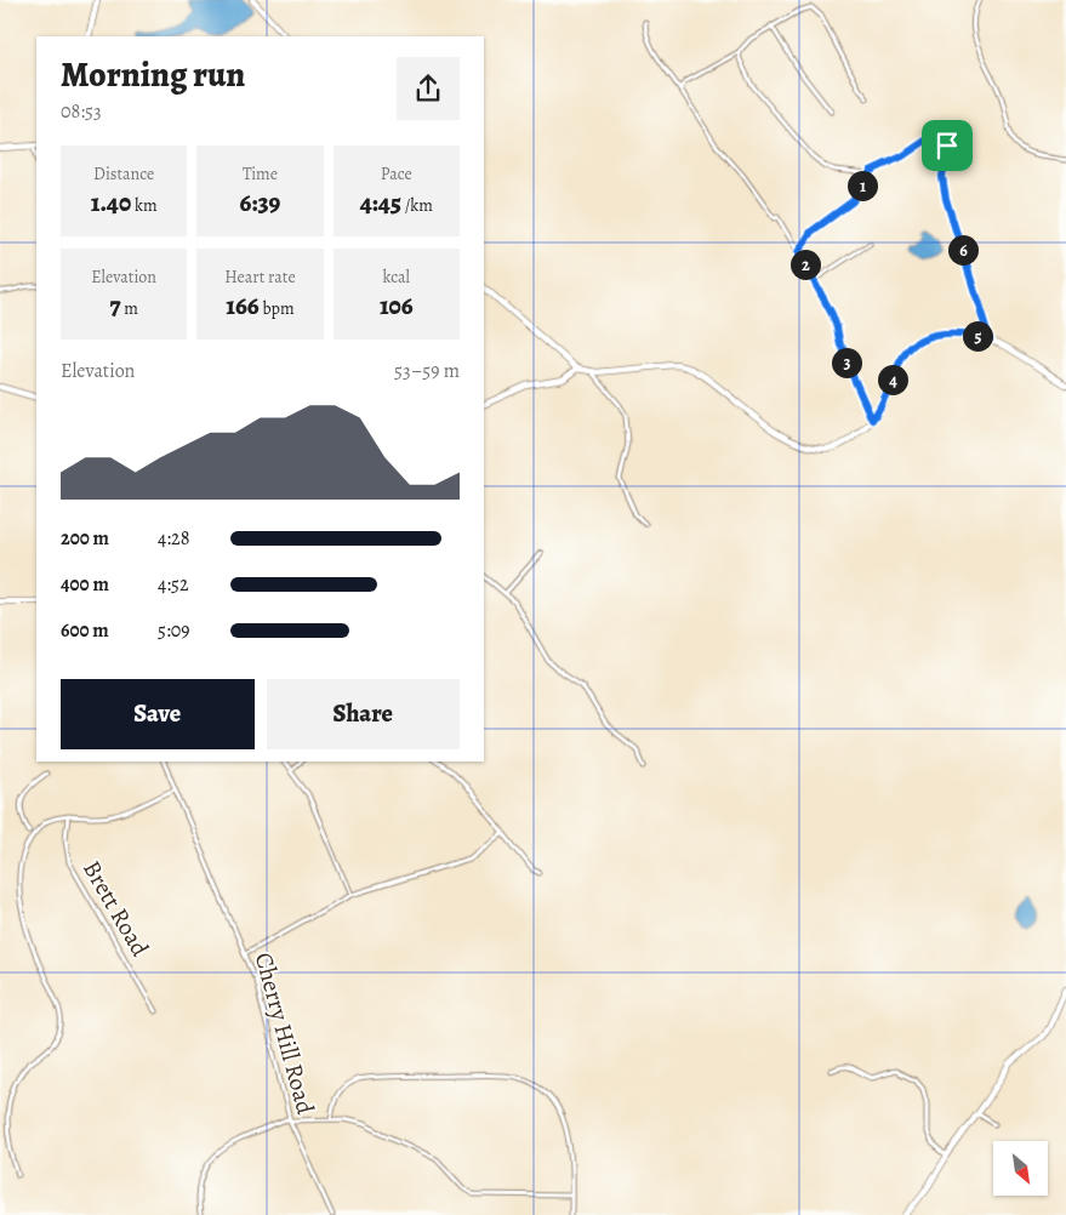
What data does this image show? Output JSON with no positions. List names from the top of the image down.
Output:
{
  "streets": {
    "street": ["Brett Road", "Cherry Hill Road"]
  },
  "north": "bottom right",
  "page": {
    "heading": ["Morning run", "08:53"],
    "stats": [
      ["Distance", "1.40 km"],
      ["Time", "6:39"],
      ["Pace", "4:45 /km"],
      ["Elevation", "7 m"],
      ["Heart rate", "166 bpm"],
      ["kcal", "106"]
    ],
    "pins": [
      "1",
      "6",
      "2",
      "5",
      "3",
      "4"
    ],
    "chart": ["Elevation", "53–59 m"],
    "list": [
      {
        "name": "200 m",
        "note": "4:28"
      },
      {
        "name": "400 m",
        "note": "4:52"
      },
      {
        "name": "600 m",
        "note": "5:09"
      }
    ],
    "buttons": ["Save", "Share"]
  }
}
